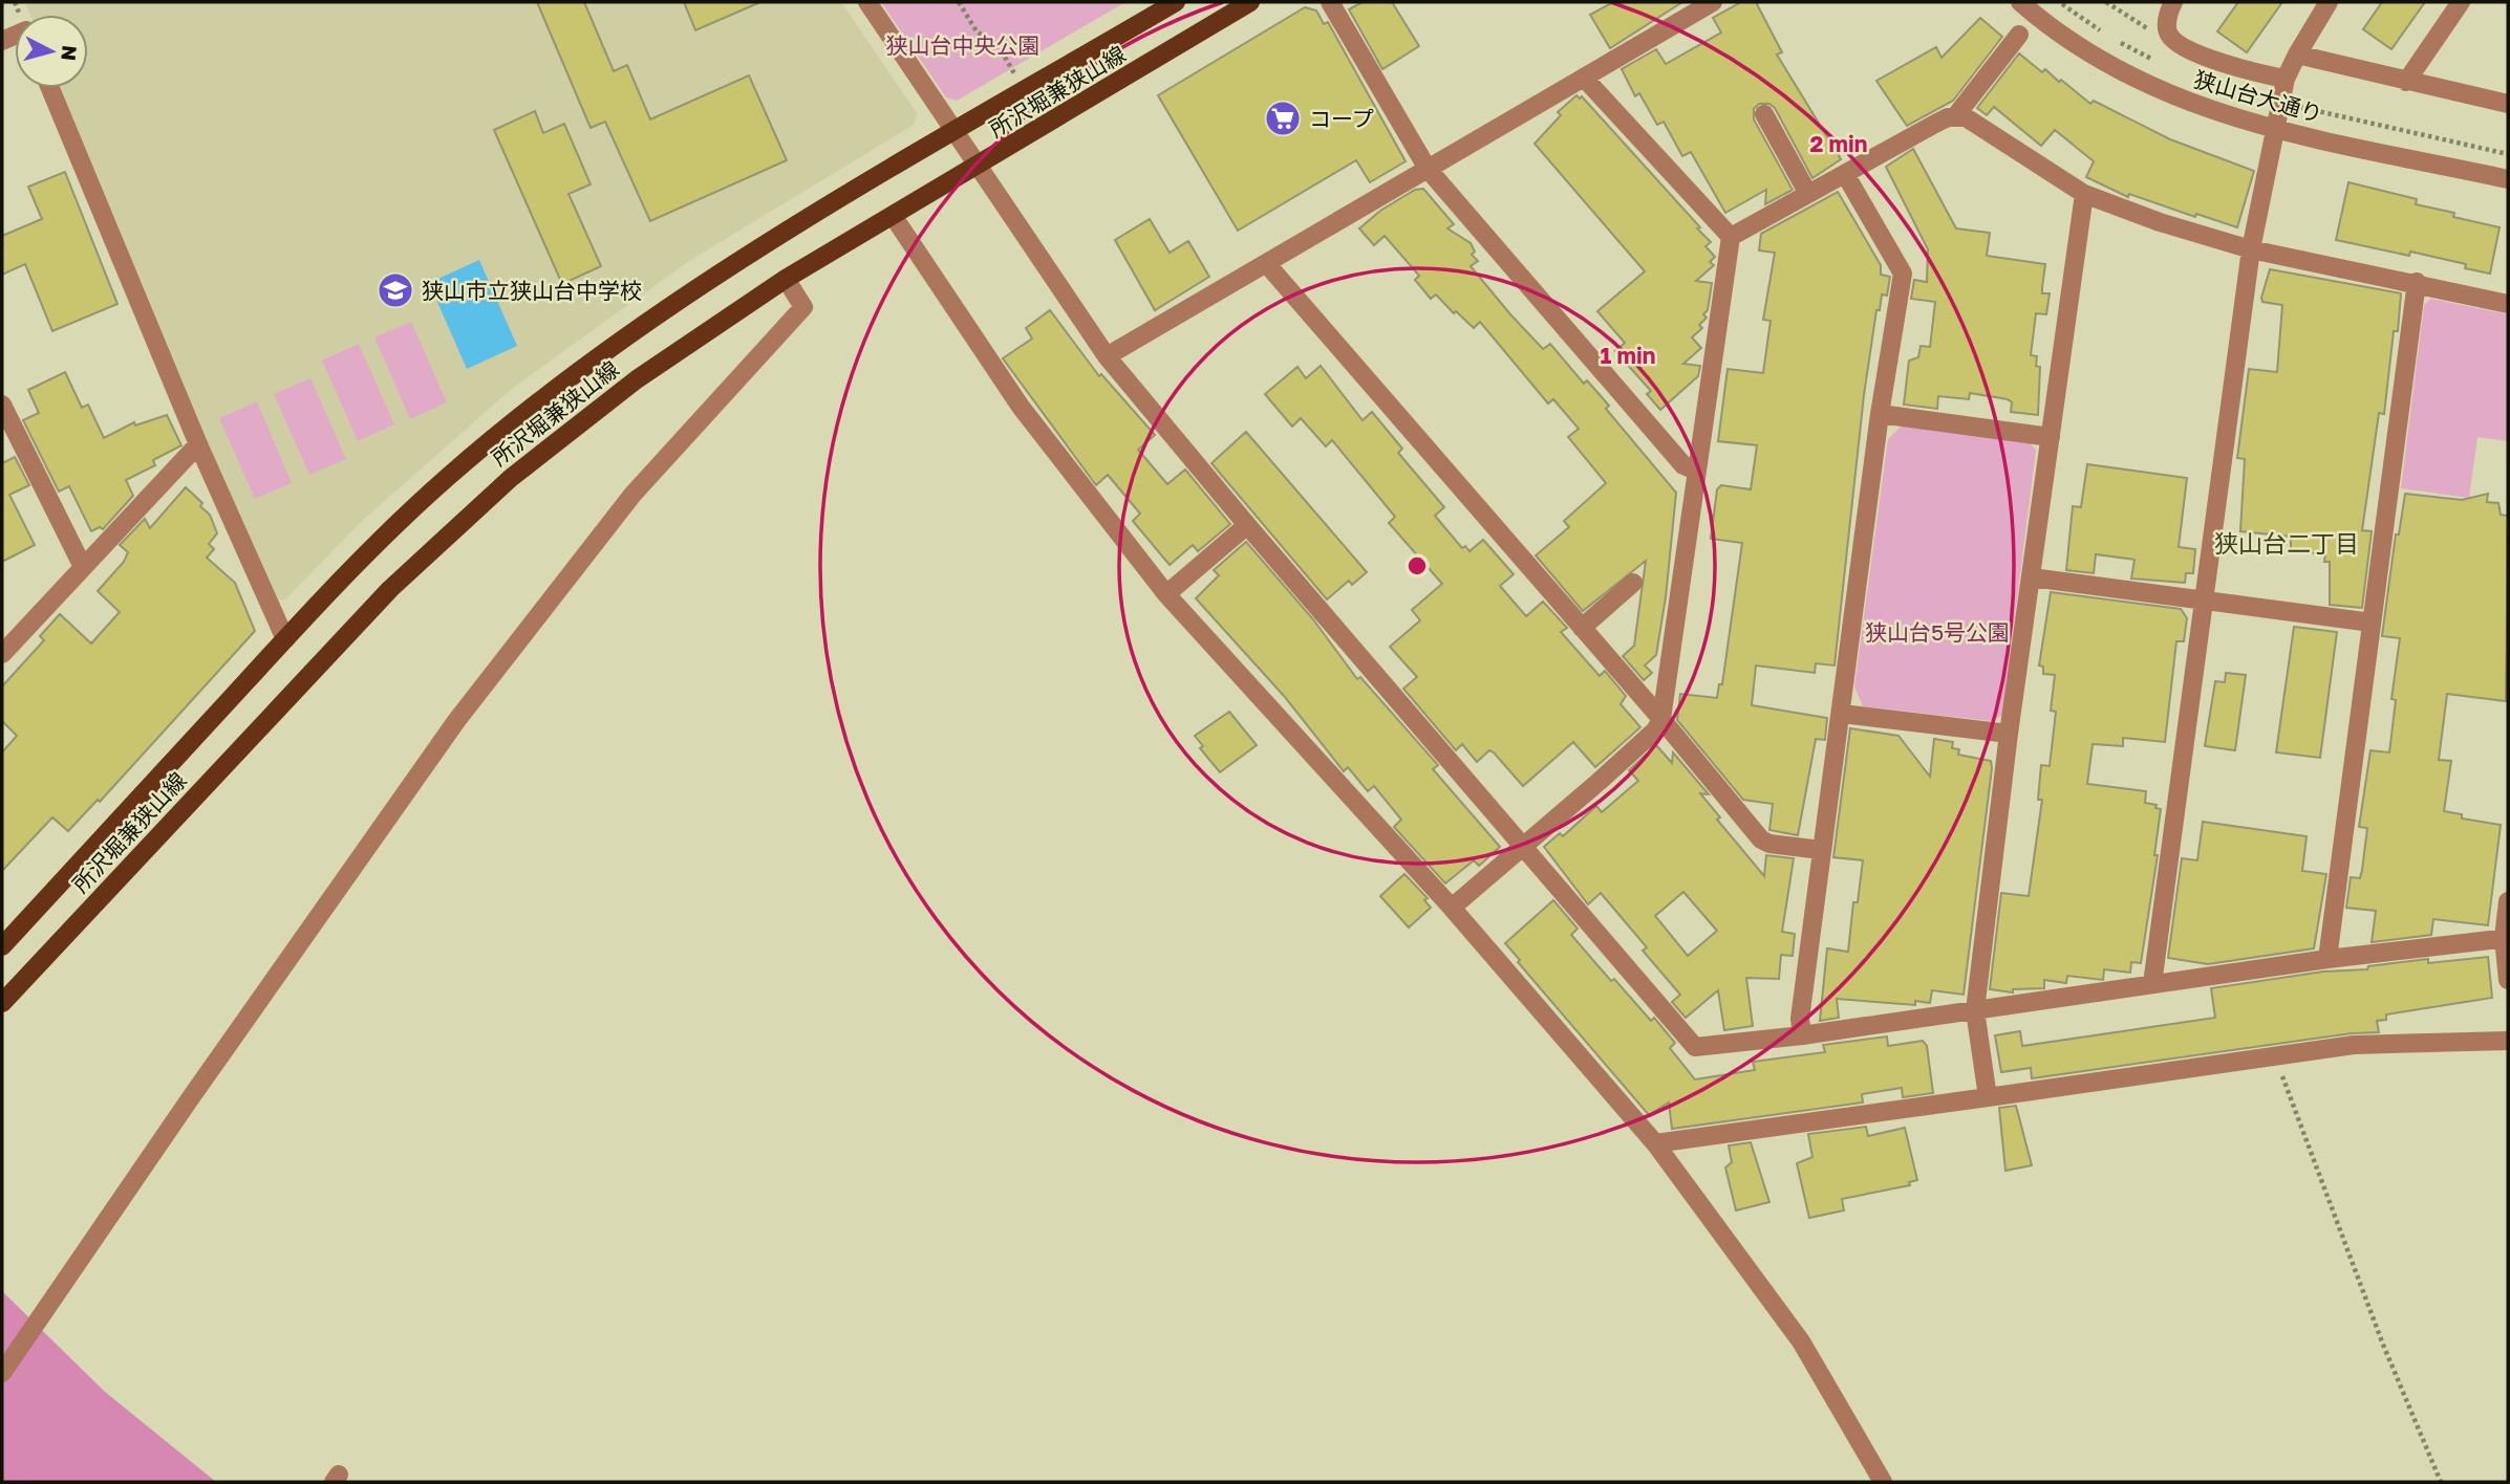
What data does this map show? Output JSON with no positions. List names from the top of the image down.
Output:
{
  "streets": {
    "main road": ["所沢堀兼狭山線"],
    "street": ["狭山台大通り"]
  },
  "districts": ["狭山台二丁目"],
  "parks": ["狭山台中央公園", "狭山台5号公園"],
  "places": {
    "supermarket": ["コープ"],
    "school or university": ["狭山市立狭山台中学校"]
  },
  "north": "right",
  "rings": ["2 min", "1 min"]
}
